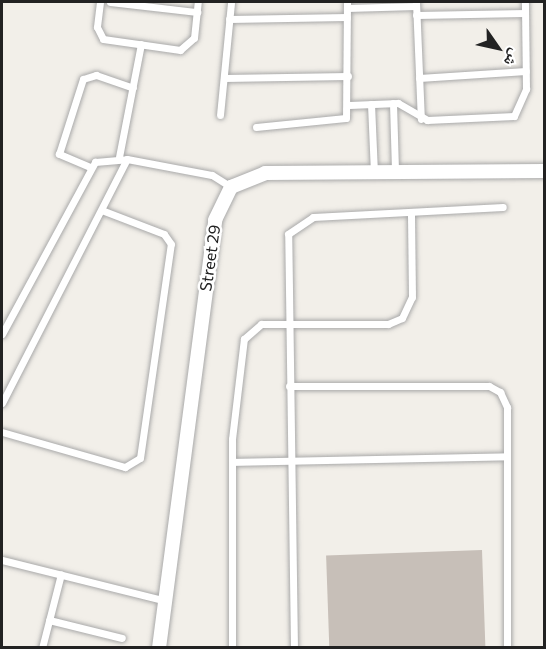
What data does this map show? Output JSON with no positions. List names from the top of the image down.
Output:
{
  "streets": {
    "street": ["Street 29"]
  },
  "north": "bottom right"
}
